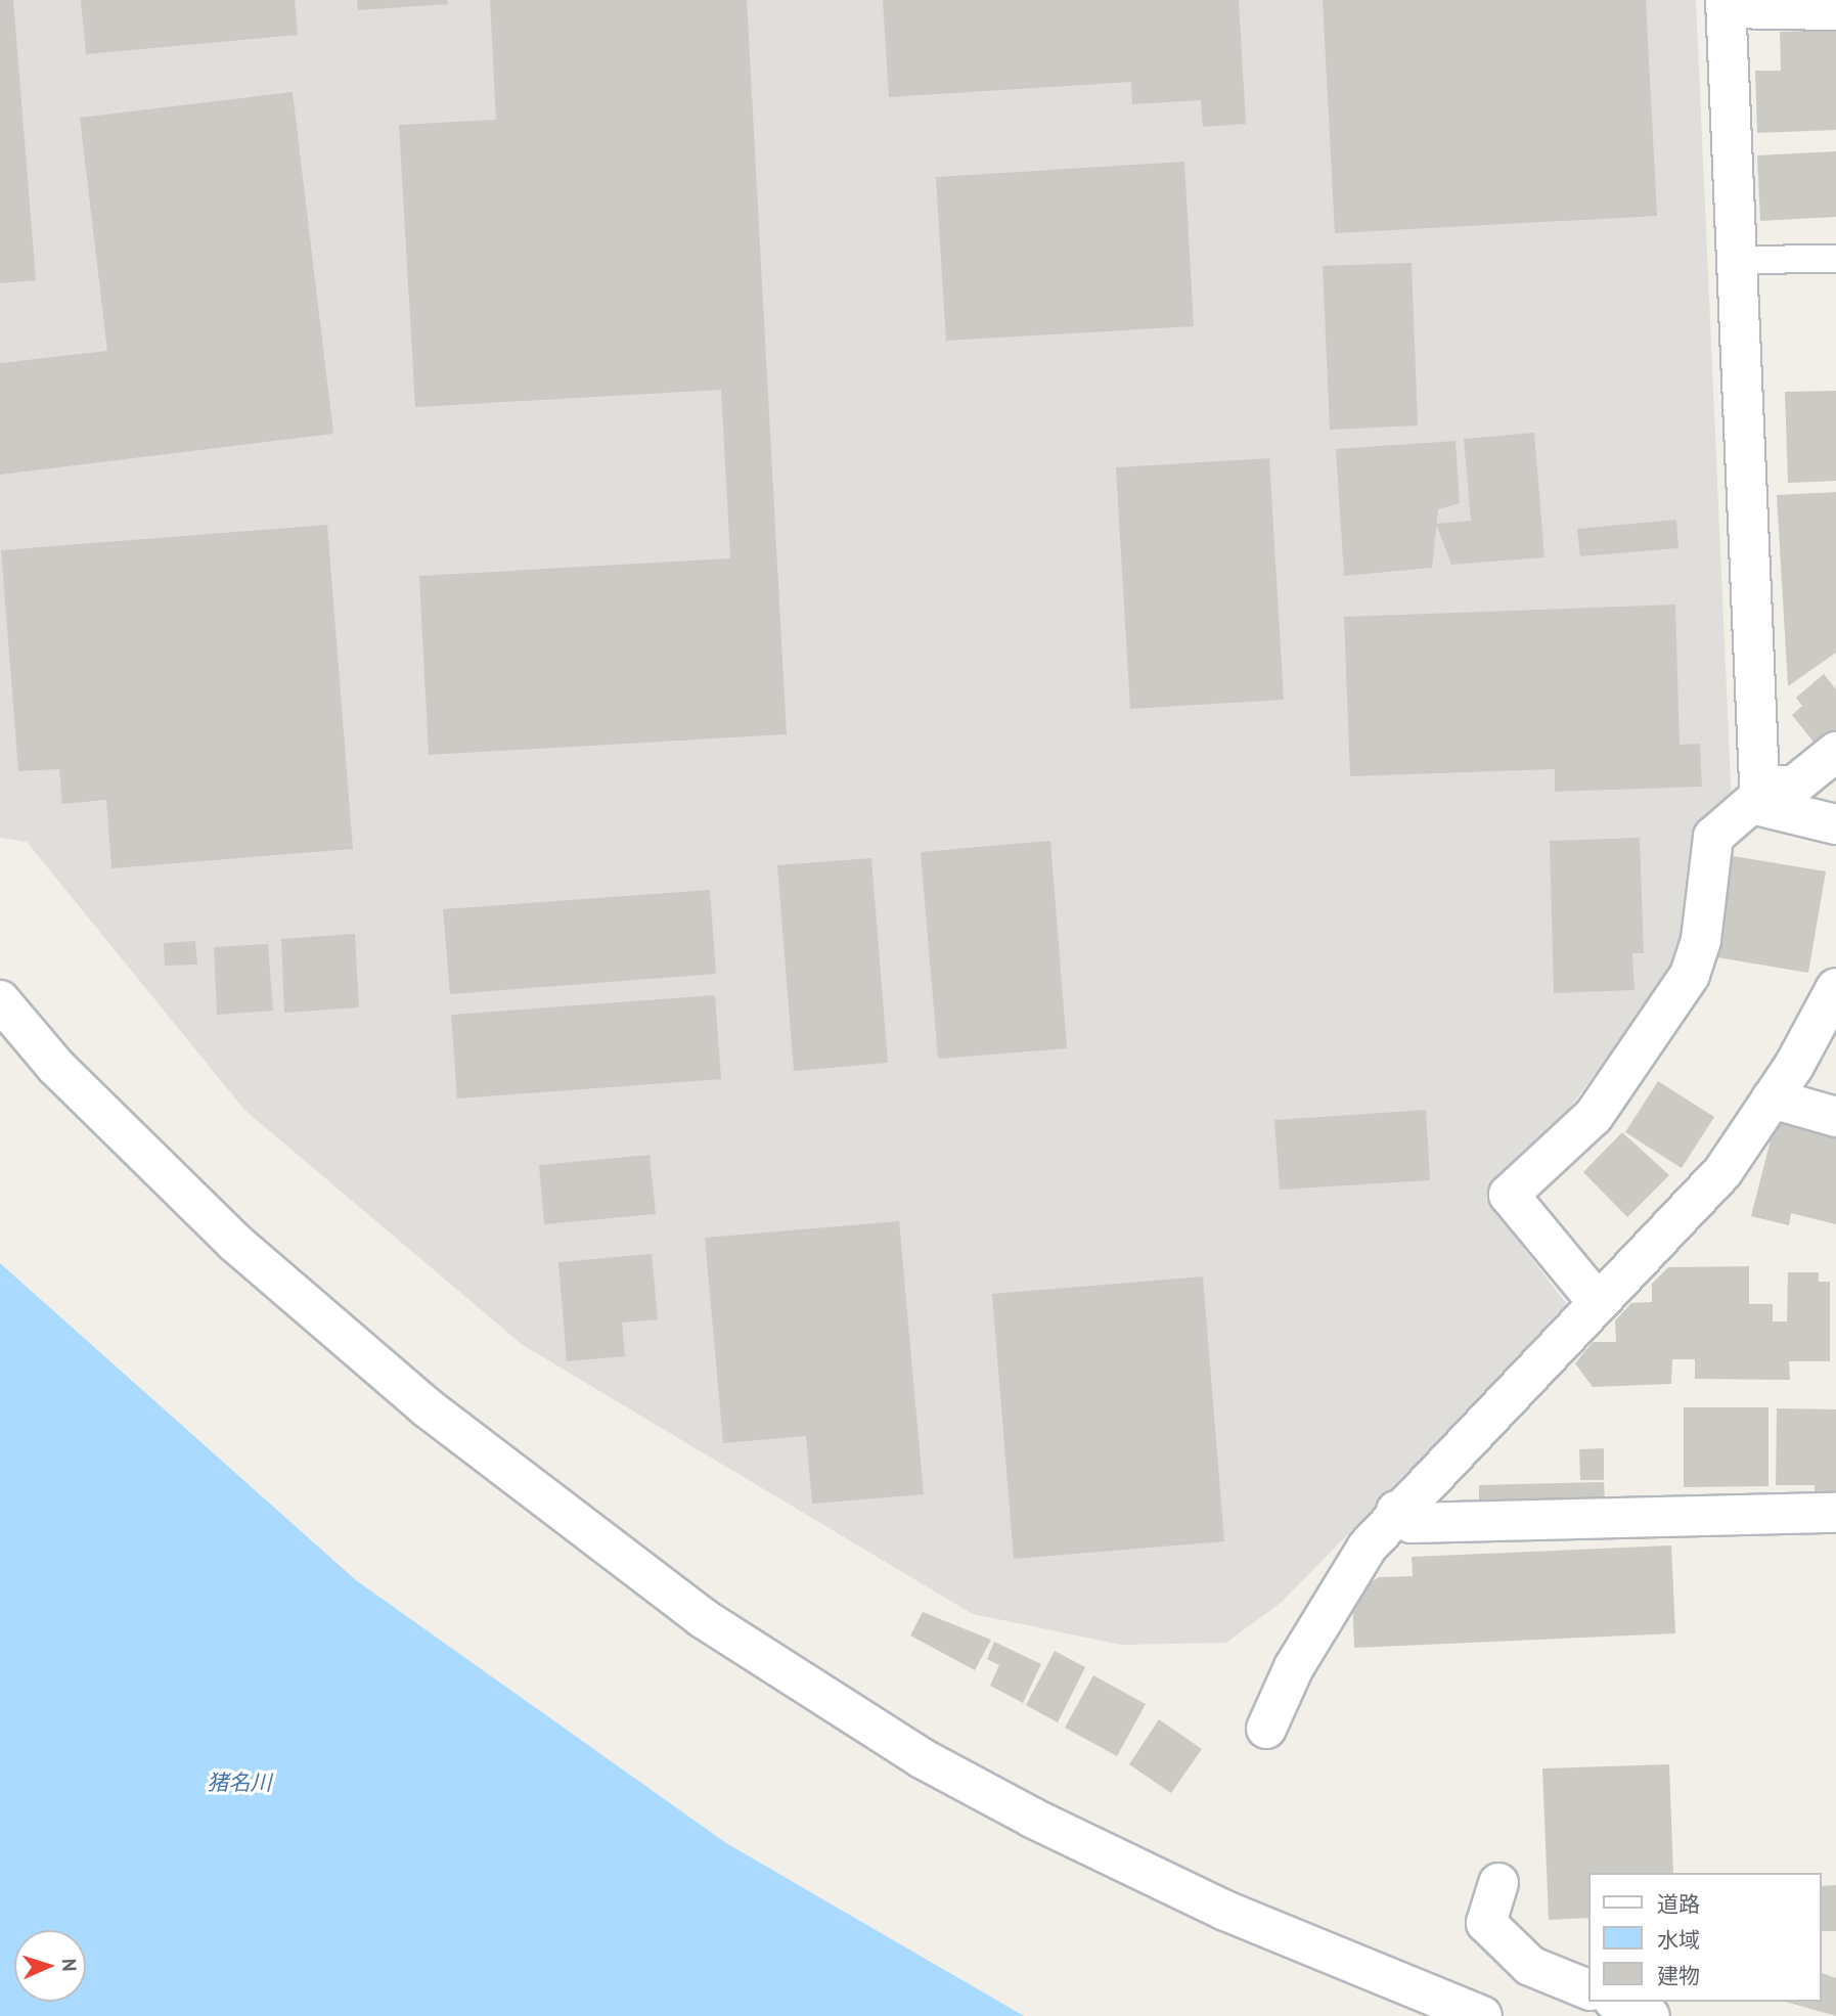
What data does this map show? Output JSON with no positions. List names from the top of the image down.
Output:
{
  "water": ["猪名川"],
  "legend": ["道路", "水域", "建物"],
  "north": "right"
}
